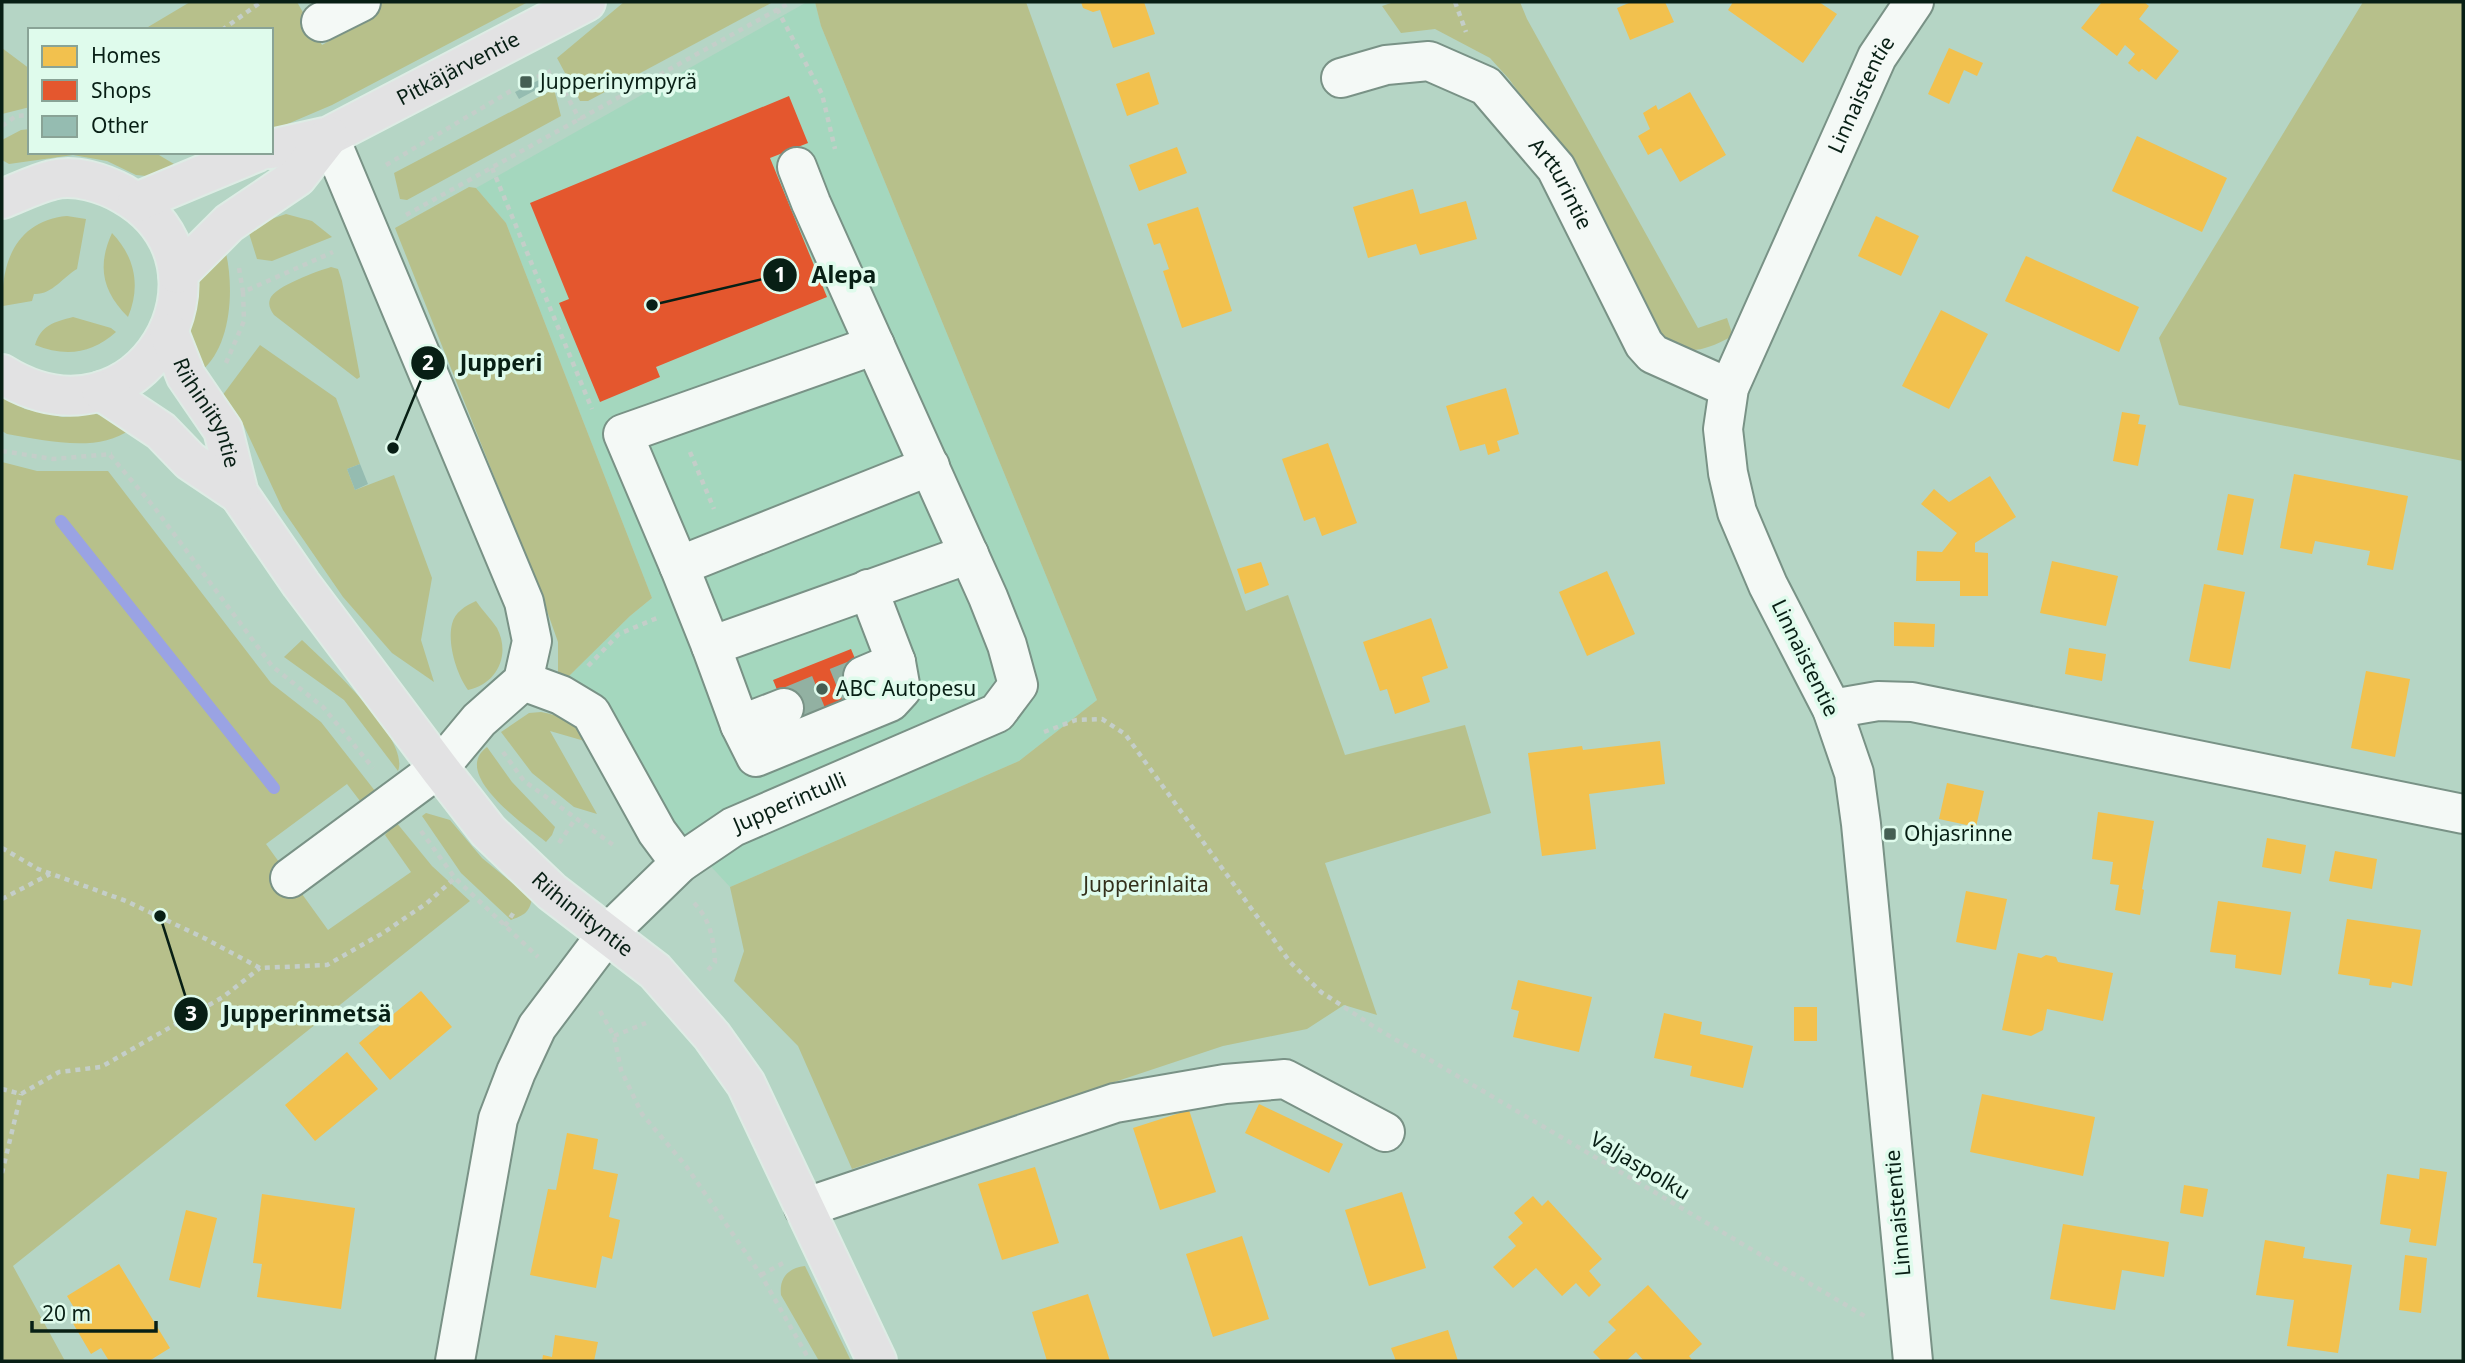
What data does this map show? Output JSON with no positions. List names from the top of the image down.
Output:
{
  "streets": {
    "main road": ["Pitkäjärventie", "Riihiniityntie"],
    "street": ["Linnaistentie", "Artturintie", "Jupperintulli"],
    "path": ["Valjaspolku"]
  },
  "crossings": [
    ["Linnaistentie", "Artturintie"],
    ["Riihiniityntie", "Jupperintulli"]
  ],
  "parks": ["Jupperinlaita"],
  "places": {
    "transit": ["Jupperinympyrä", "Ohjasrinne"],
    "other": [
      "Alepa",
      "Jupperi",
      "ABC Autopesu",
      "Jupperinmetsä"
    ]
  },
  "legend": ["Homes", "Shops", "Other"],
  "scale_bar": "20 m"
}
